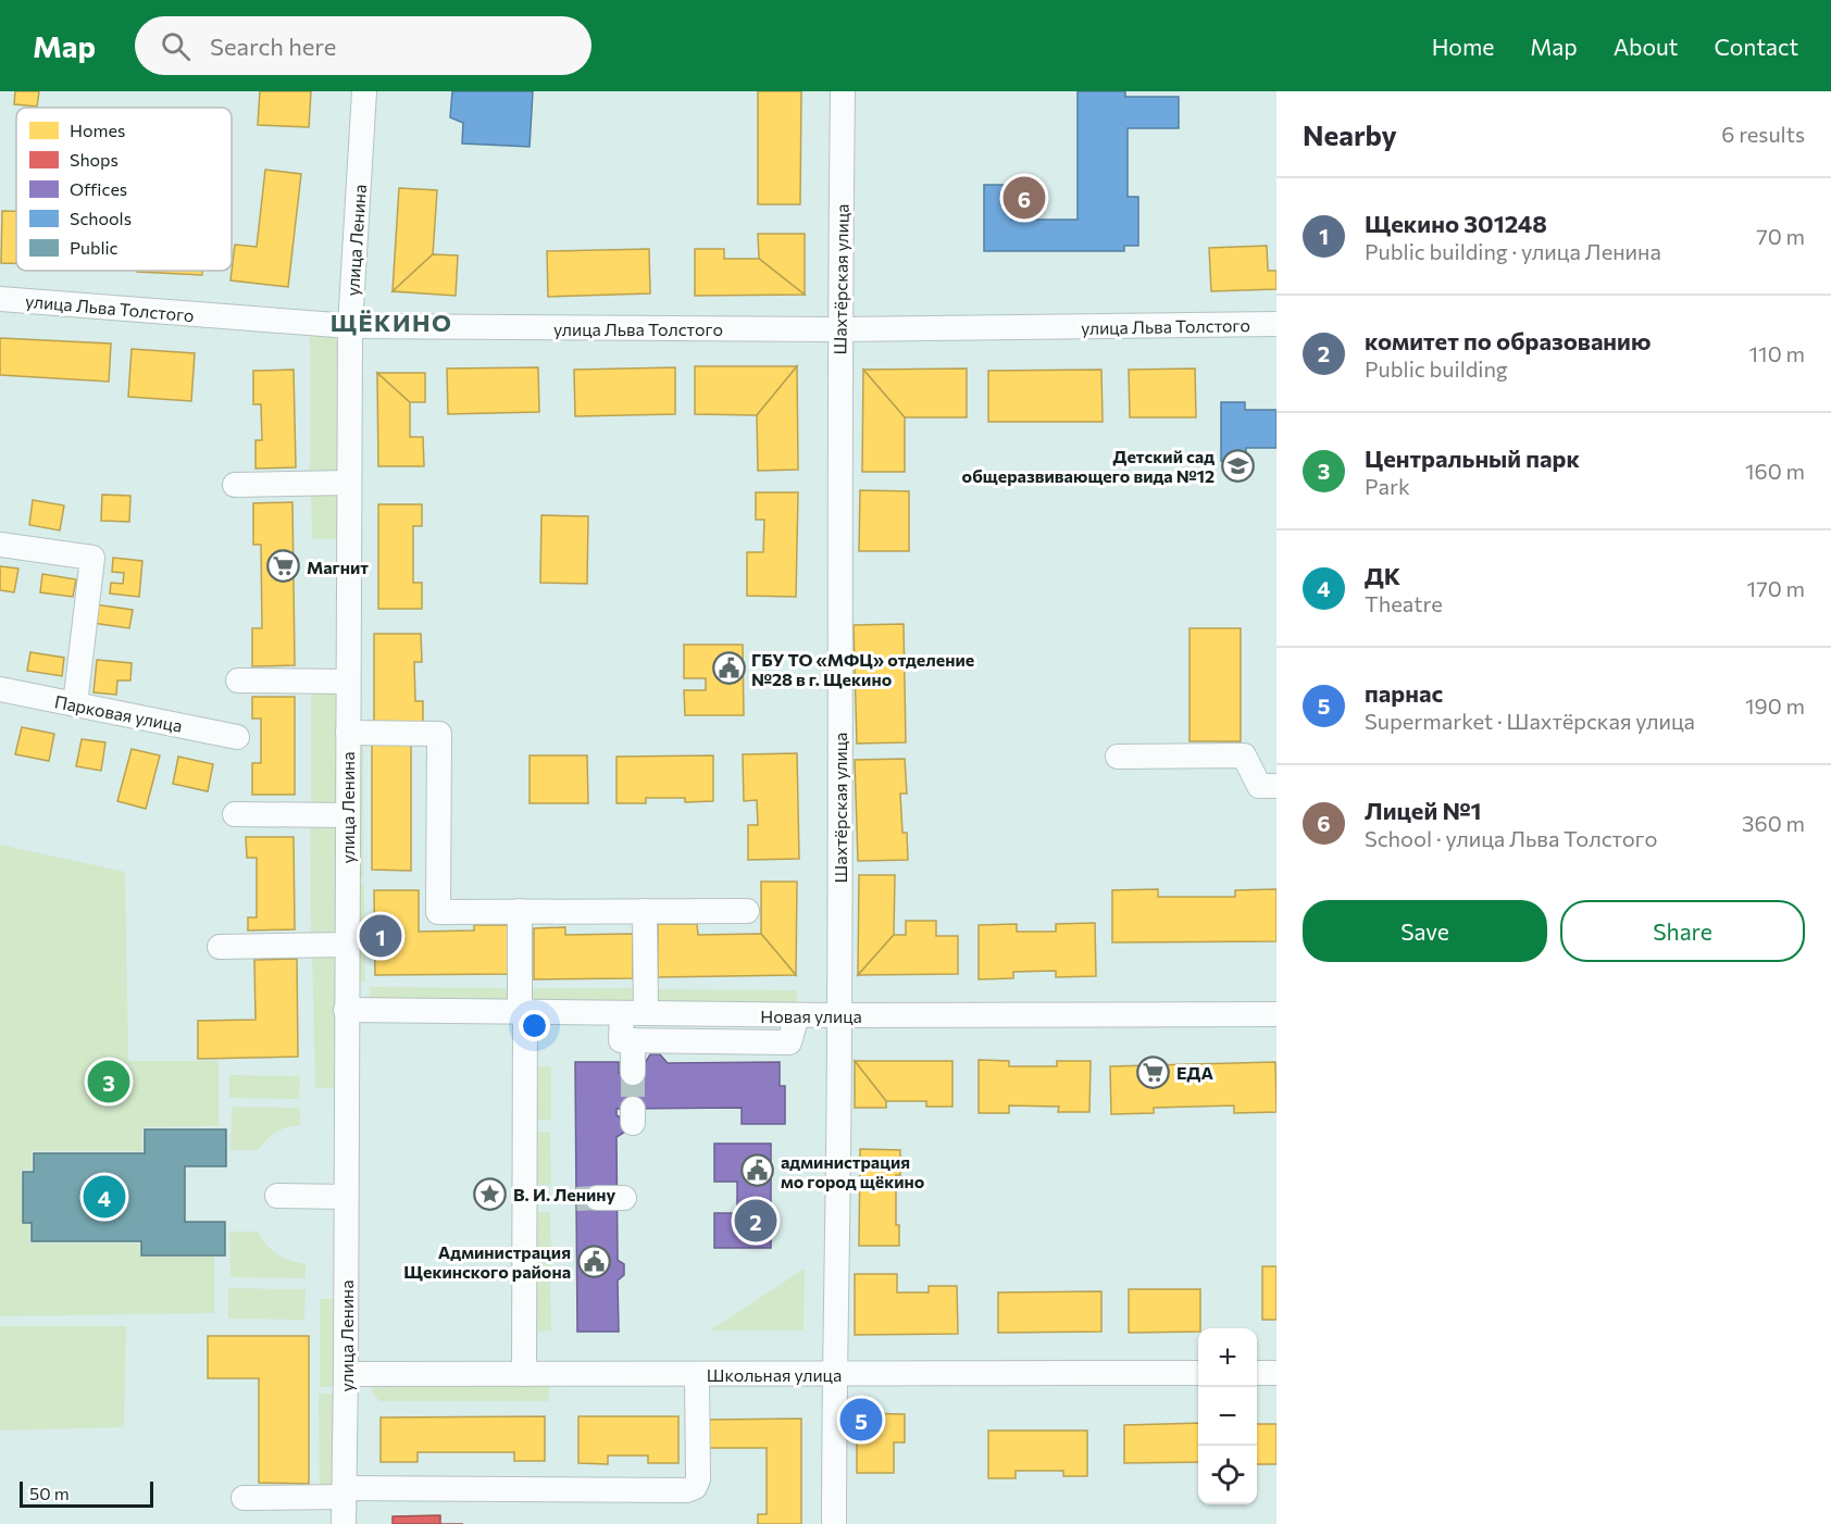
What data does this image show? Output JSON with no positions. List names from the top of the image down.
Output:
{
  "streets": {
    "street": [
      "улица Ленина",
      "Шахтёрская улица",
      "улица Льва Толстого",
      "Парковая улица",
      "Новая улица",
      "Школьная улица"
    ]
  },
  "crossings": [
    ["улица Ленина", "улица Льва Толстого"],
    ["улица Ленина", "Новая улица"],
    ["улица Ленина", "Школьная улица"],
    ["Шахтёрская улица", "улица Льва Толстого"],
    ["Шахтёрская улица", "Новая улица"],
    ["Шахтёрская улица", "Школьная улица"]
  ],
  "districts": ["ЩЁКИНО"],
  "places": {
    "school or university": ["Детский сад общеразвивающего вида №12"],
    "supermarket": ["Магнит", "ЕДА"],
    "public building": ["ГБУ ТО «МФЦ» отделение №28 в г. Щекино", "администрация мо город щёкино", "Администрация Щекинского района"],
    "place": ["В. И. Ленину"]
  },
  "legend": [
    "Homes",
    "Shops",
    "Offices",
    "Schools",
    "Public"
  ],
  "scale_bar": "50 m",
  "page": {
    "header": "Map",
    "search": "Search here",
    "nav": [
      "Home",
      "Map",
      "About",
      "Contact"
    ],
    "heading": ["Nearby", "6 results"],
    "pins": [
      "6",
      "1",
      "3",
      "4",
      "2",
      "5"
    ],
    "list": [
      {
        "mark": "1",
        "name": "Щекино 301248",
        "note": "Public building · улица Ленина",
        "value": "70 m"
      },
      {
        "mark": "2",
        "name": "комитет по образованию",
        "note": "Public building",
        "value": "110 m"
      },
      {
        "mark": "3",
        "name": "Центральный парк",
        "note": "Park",
        "value": "160 m"
      },
      {
        "mark": "4",
        "name": "ДК",
        "note": "Theatre",
        "value": "170 m"
      },
      {
        "mark": "5",
        "name": "парнас",
        "note": "Supermarket · Шахтёрская улица",
        "value": "190 m"
      },
      {
        "mark": "6",
        "name": "Лицей №1",
        "note": "School · улица Льва Толстого",
        "value": "360 m"
      }
    ],
    "buttons": ["Save", "Share"],
    "map_buttons": ["+", "−"],
    "scale": "50 m"
  }
}
